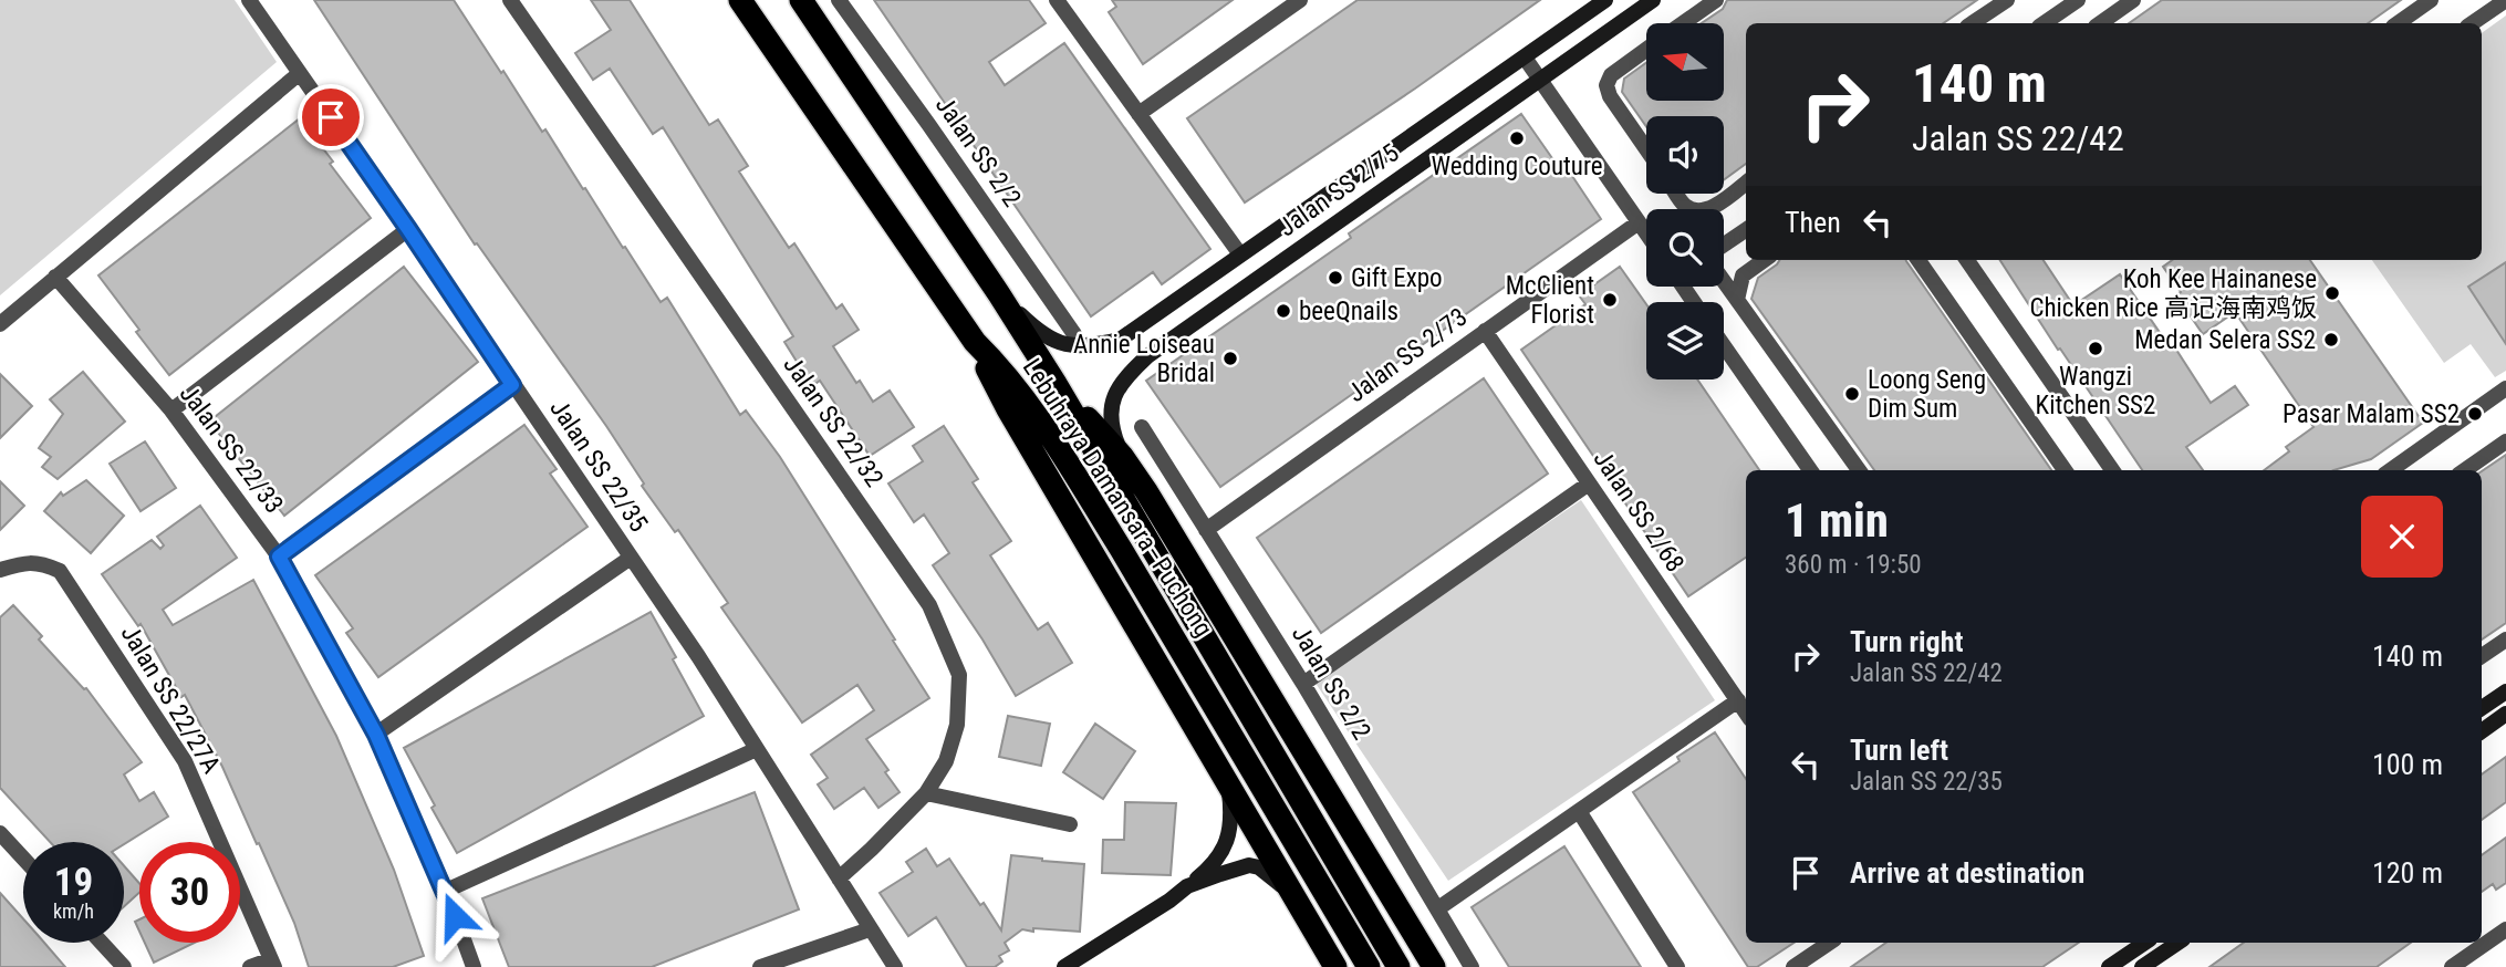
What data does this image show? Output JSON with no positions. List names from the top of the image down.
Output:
{
  "streets": {
    "highway": ["Lebuhraya Damansara–Puchong"],
    "street": [
      "Jalan SS 2/2",
      "Jalan SS 2/75",
      "Jalan SS 2/73",
      "Jalan SS 22/32",
      "Jalan SS 22/33",
      "Jalan SS 22/35",
      "Jalan SS 2/68",
      "Jalan SS 22/27A"
    ]
  },
  "crossings": [
    ["Jalan SS 2/2", "Jalan SS 2/73"],
    ["Jalan SS 2/75", "Lebuhraya Damansara–Puchong"],
    ["Jalan SS 2/73", "Jalan SS 2/68"],
    ["Jalan SS 22/32", "Jalan SS 22/35"]
  ],
  "places": [
    "Wedding Couture",
    "Gift Expo",
    "Koh Kee Hainanese Chicken Rice 高记海南鸡饭",
    "McClient Florist",
    "beeQnails",
    "Medan Selera SS2",
    "Wangzi Kitchen SS2",
    "Annie Loiseau Bridal",
    "Loong Seng Dim Sum",
    "Pasar Malam SS2"
  ],
  "north": "left",
  "page": {
    "turn": ["140 m", "Jalan SS 22/42"],
    "then": "Then",
    "heading": ["1 min", "360 m · 19:50"],
    "list": [
      {
        "name": "Turn right",
        "note": "Jalan SS 22/42",
        "value": "140 m"
      },
      {
        "name": "Turn left",
        "note": "Jalan SS 22/35",
        "value": "100 m"
      },
      {
        "name": "Arrive at destination",
        "value": "120 m"
      }
    ],
    "speed": "19 km/h",
    "limit": "30"
  }
}
